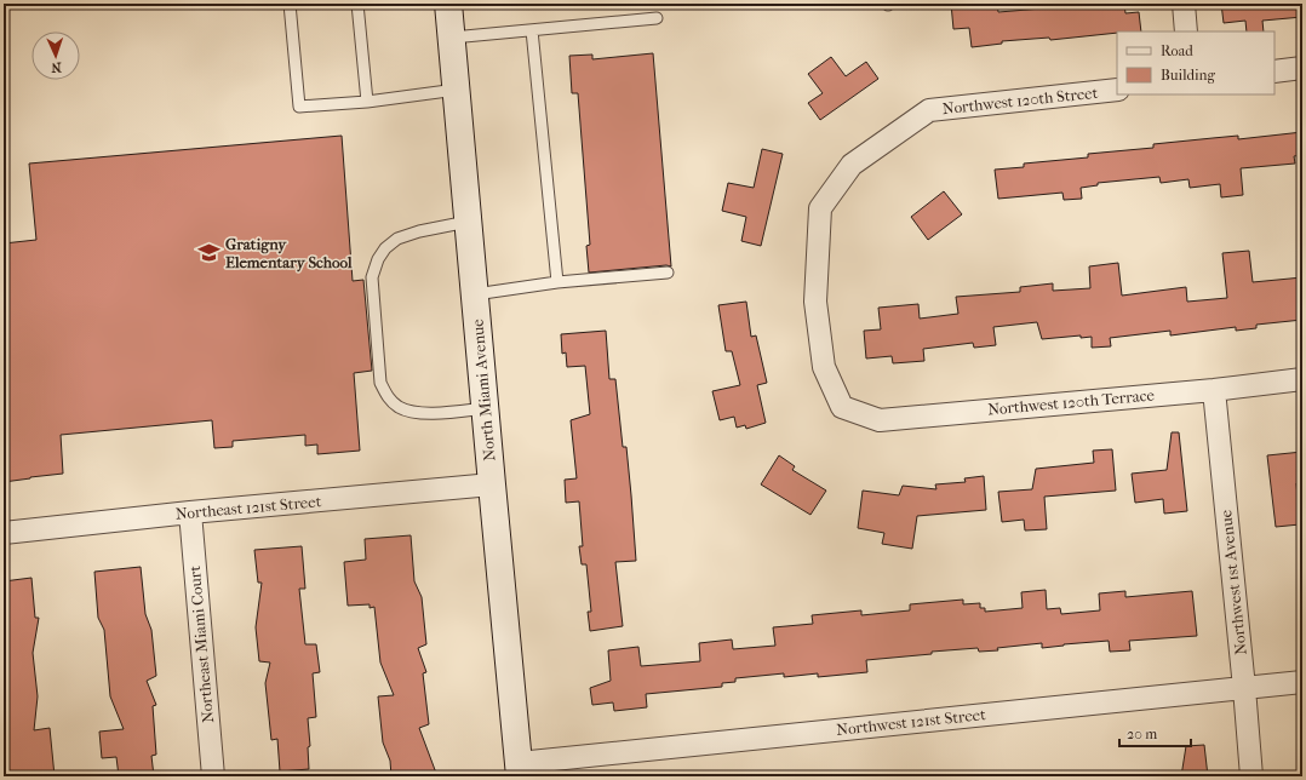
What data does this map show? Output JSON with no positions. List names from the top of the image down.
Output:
{
  "streets": {
    "street": [
      "Northwest 120th Street",
      "North Miami Avenue",
      "Northwest 120th Terrace",
      "Northeast 121st Street",
      "Northwest 1st Avenue",
      "Northeast Miami Court",
      "Northwest 121st Street"
    ]
  },
  "crossings": [
    ["Northwest 120th Street", "Northwest 120th Terrace"],
    ["North Miami Avenue", "Northeast 121st Street"],
    ["North Miami Avenue", "Northwest 121st Street"],
    ["Northwest 120th Terrace", "Northwest 1st Avenue"],
    ["Northeast 121st Street", "Northeast Miami Court"],
    ["Northwest 1st Avenue", "Northwest 121st Street"]
  ],
  "places": {
    "school or university": ["Gratigny Elementary School"]
  },
  "legend": ["Road", "Building"],
  "scale_bar": "20 m",
  "north": "bottom"
}
